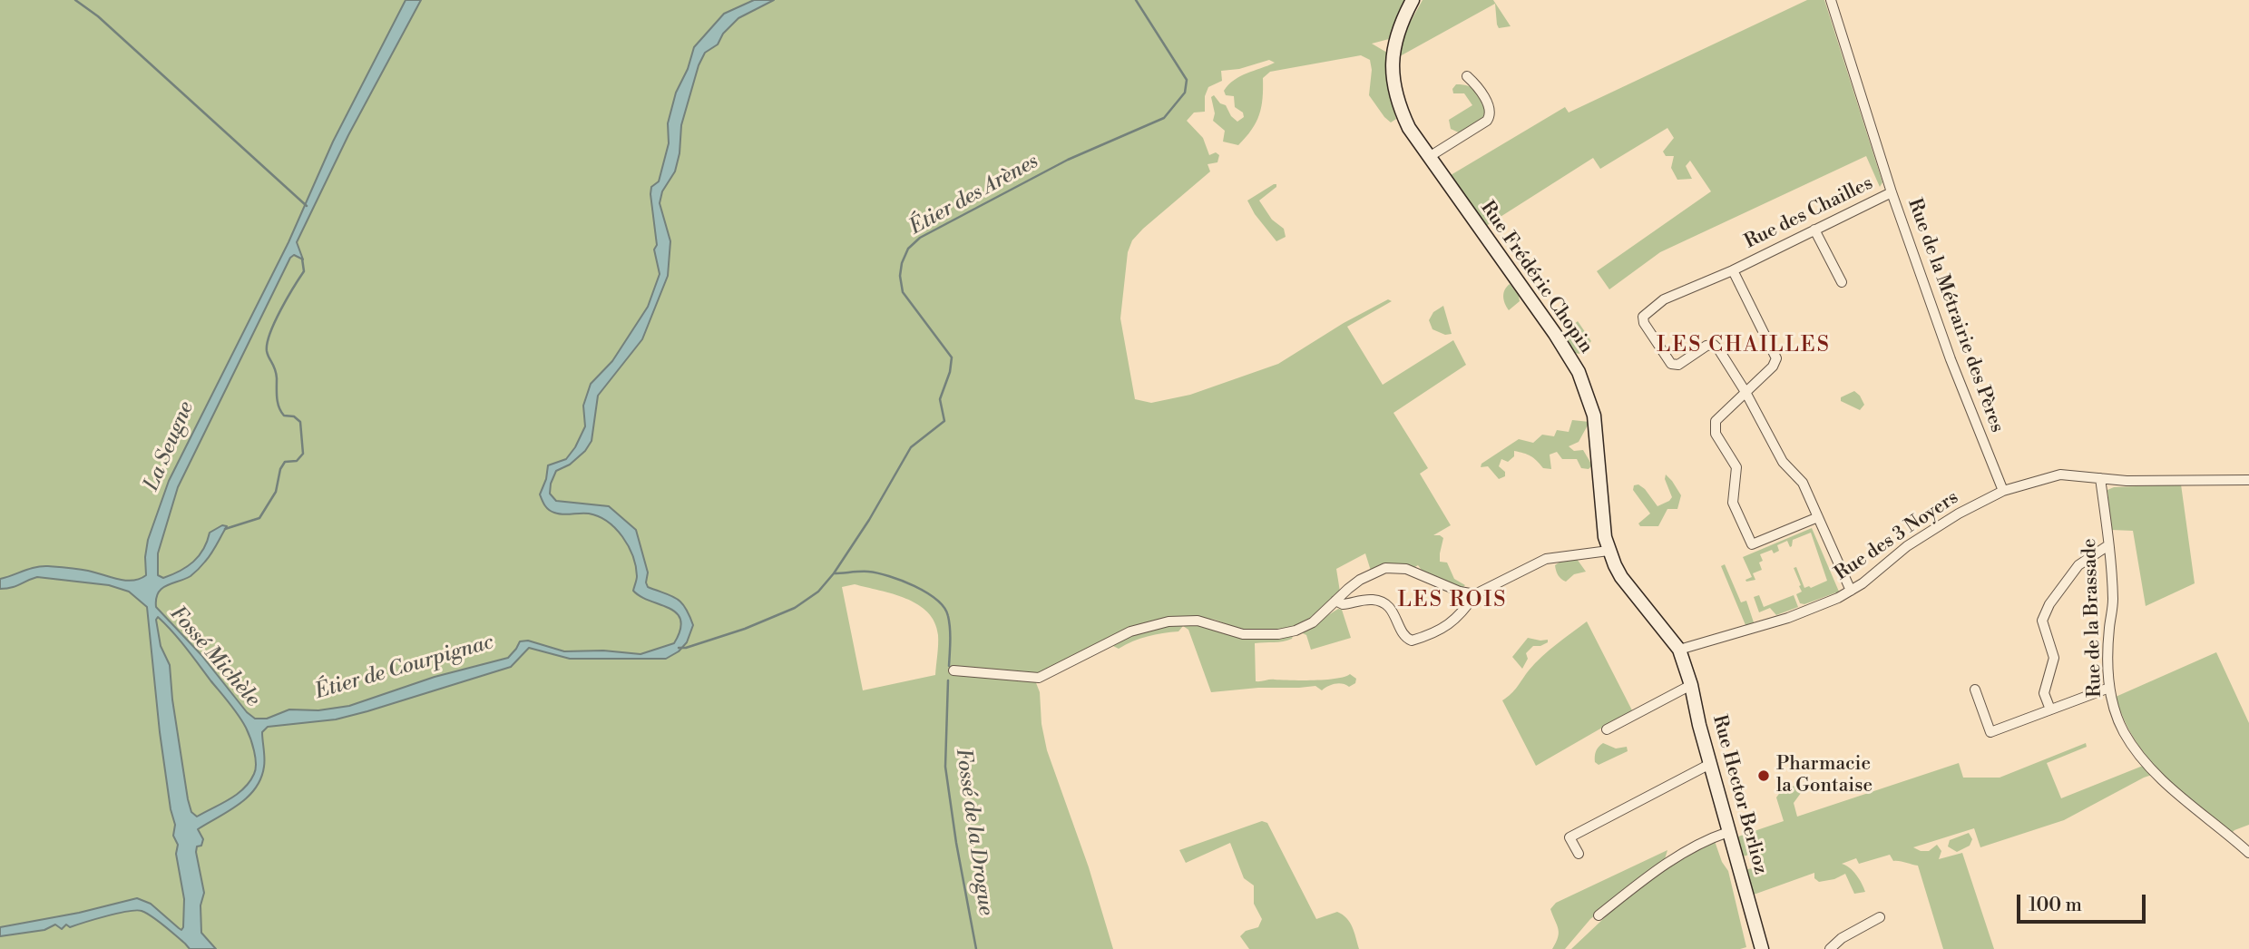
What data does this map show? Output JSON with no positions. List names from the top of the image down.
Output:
{
  "streets": {
    "street": [
      "Rue des Chailles",
      "Rue Frédéric Chopin",
      "Rue de la Métrairie des Pères",
      "Rue des 3 Noyers",
      "Rue de la Brassade",
      "Rue Hector Berlioz"
    ]
  },
  "crossings": [
    ["Rue des Chailles", "Rue de la Métrairie des Pères"],
    ["Rue Frédéric Chopin", "Rue des 3 Noyers"],
    ["Rue Frédéric Chopin", "Rue Hector Berlioz"],
    ["Rue de la Métrairie des Pères", "Rue des 3 Noyers"],
    ["Rue des 3 Noyers", "Rue de la Brassade"],
    ["Rue des 3 Noyers", "Rue Hector Berlioz"]
  ],
  "districts": ["LES CHAILLES", "LES ROIS"],
  "water": [
    "Étier des Arènes",
    "La Seugne",
    "Fossé Michèle",
    "Étier de Courpignac",
    "Fossé de la Drogue"
  ],
  "places": ["Pharmacie la Gontaise"],
  "scale_bar": "100 m"
}
